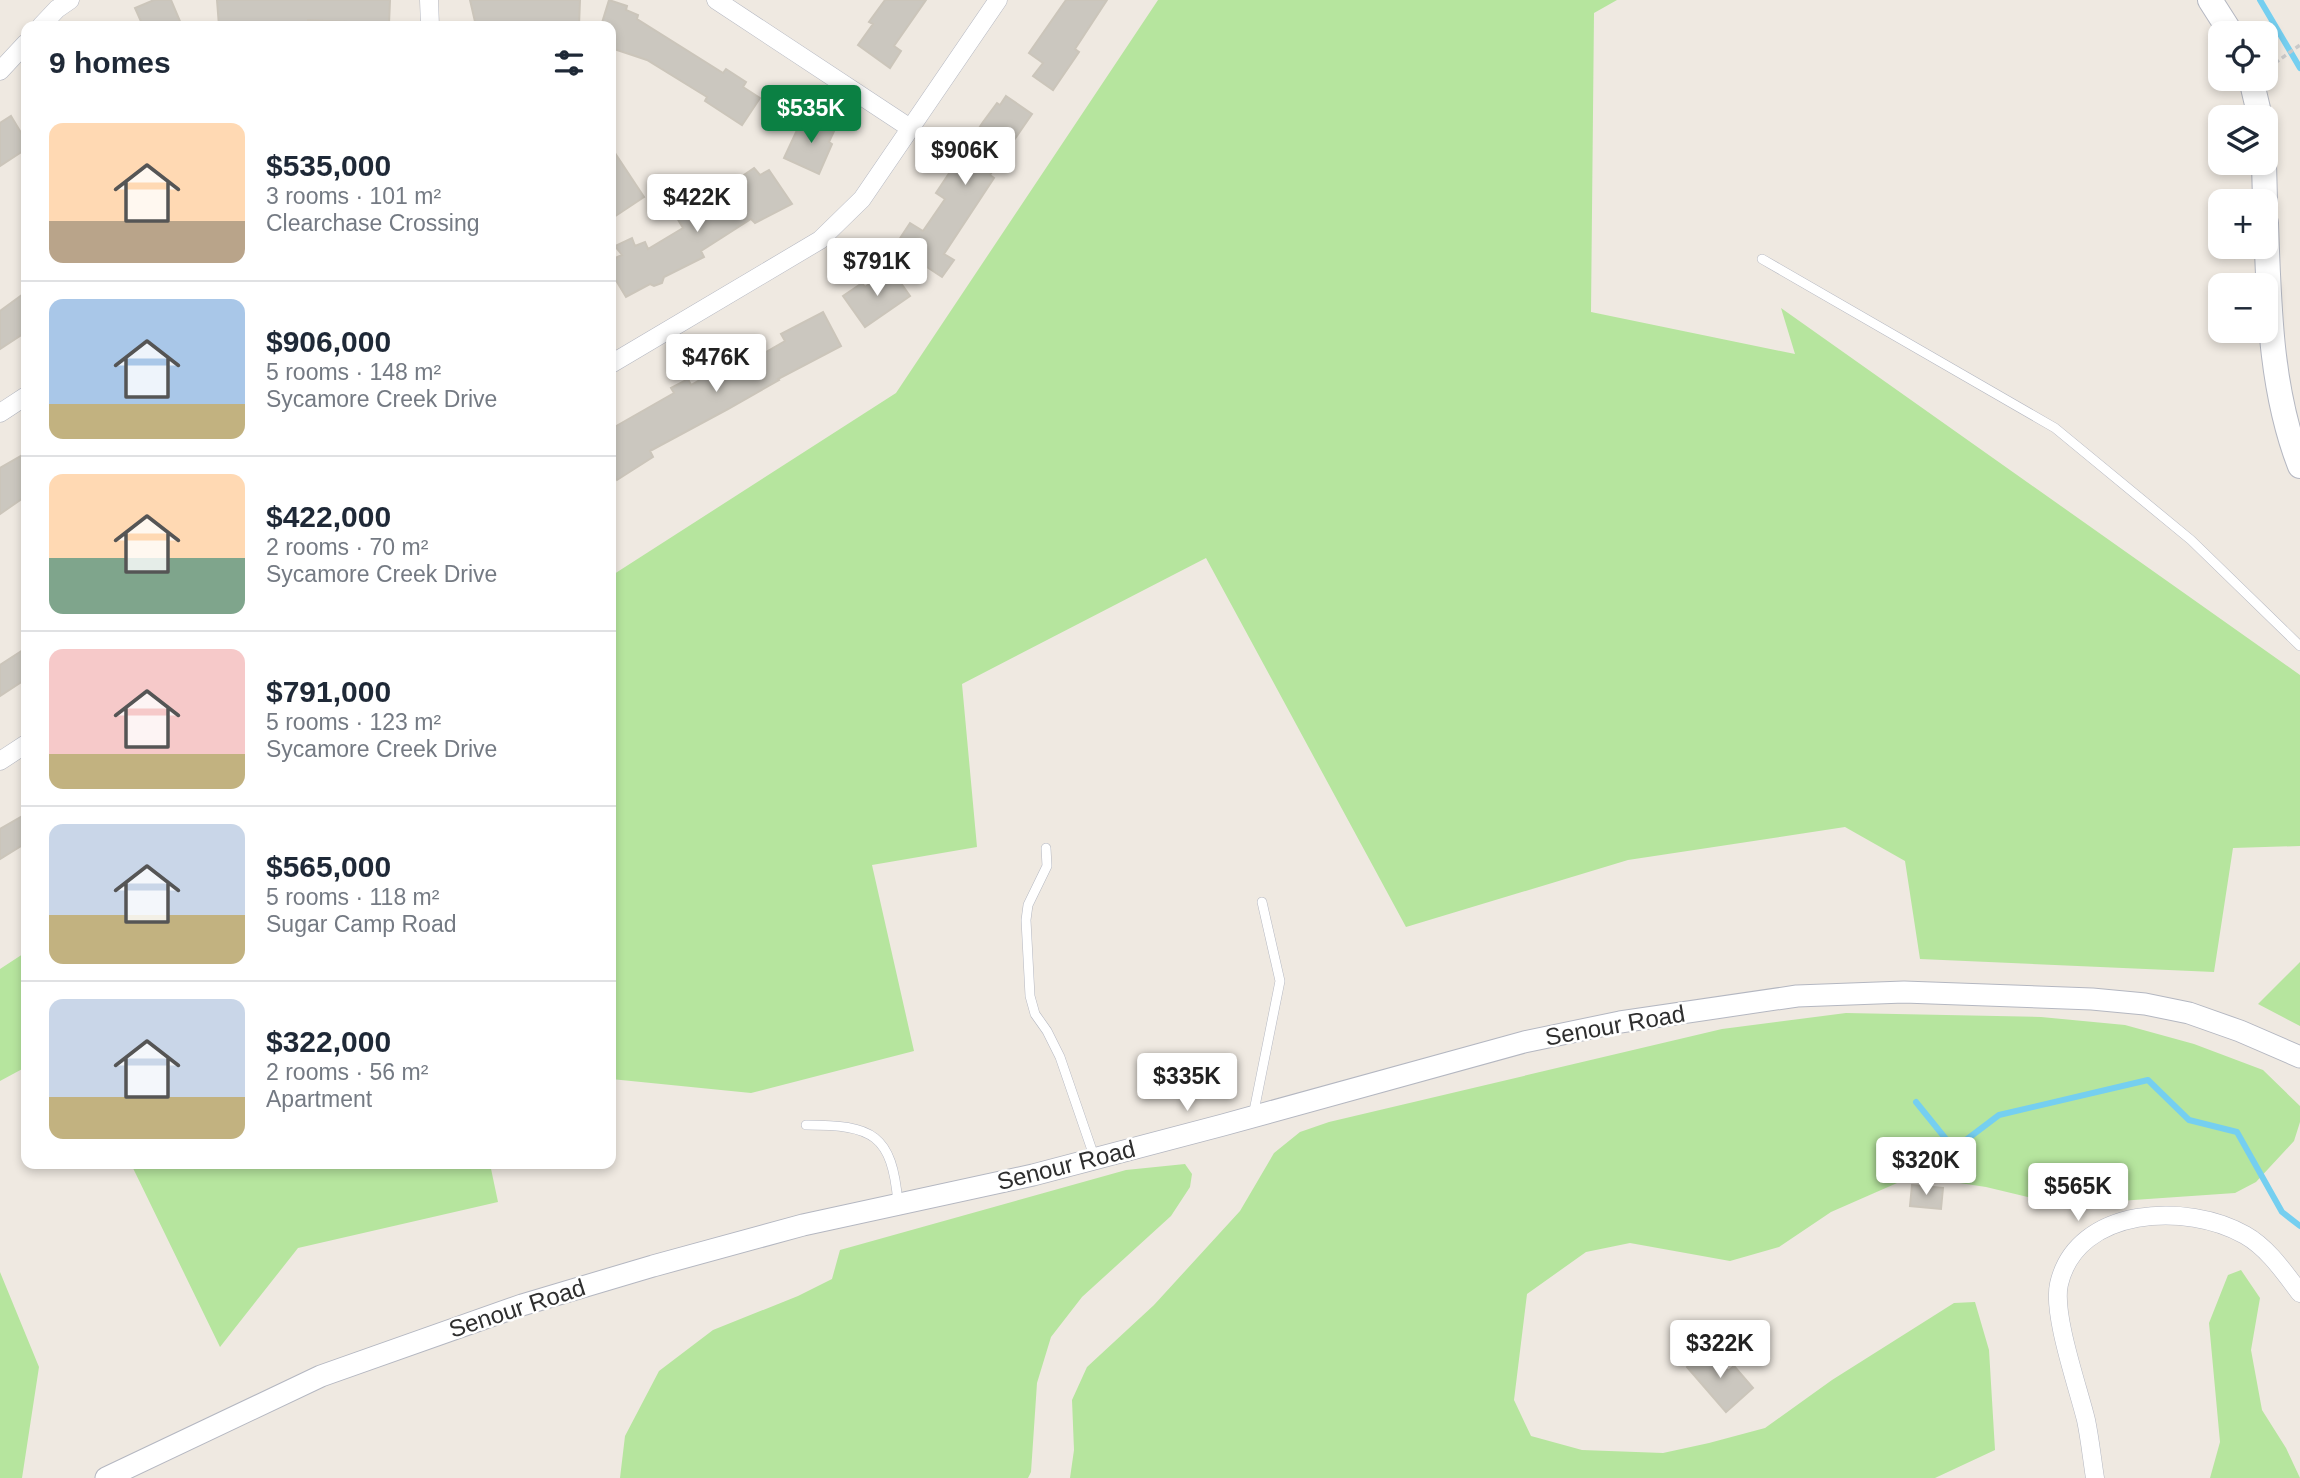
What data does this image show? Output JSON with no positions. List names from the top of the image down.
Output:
{
  "streets": {
    "street": ["Senour Road"]
  },
  "page": {
    "map_buttons": ["+", "−"],
    "heading": "9 homes",
    "price": [
      "$535K",
      "$906K",
      "$422K",
      "$791K",
      "$476K",
      "$335K",
      "$320K",
      "$565K",
      "$322K"
    ],
    "list": [
      {
        "name": "$535,000",
        "note": "3 rooms · 101 m² · Clearchase Crossing"
      },
      {
        "name": "$906,000",
        "note": "5 rooms · 148 m² · Sycamore Creek Drive"
      },
      {
        "name": "$422,000",
        "note": "2 rooms · 70 m² · Sycamore Creek Drive"
      },
      {
        "name": "$791,000",
        "note": "5 rooms · 123 m² · Sycamore Creek Drive"
      },
      {
        "name": "$565,000",
        "note": "5 rooms · 118 m² · Sugar Camp Road"
      },
      {
        "name": "$322,000",
        "note": "2 rooms · 56 m² · Apartment"
      }
    ]
  }
}
